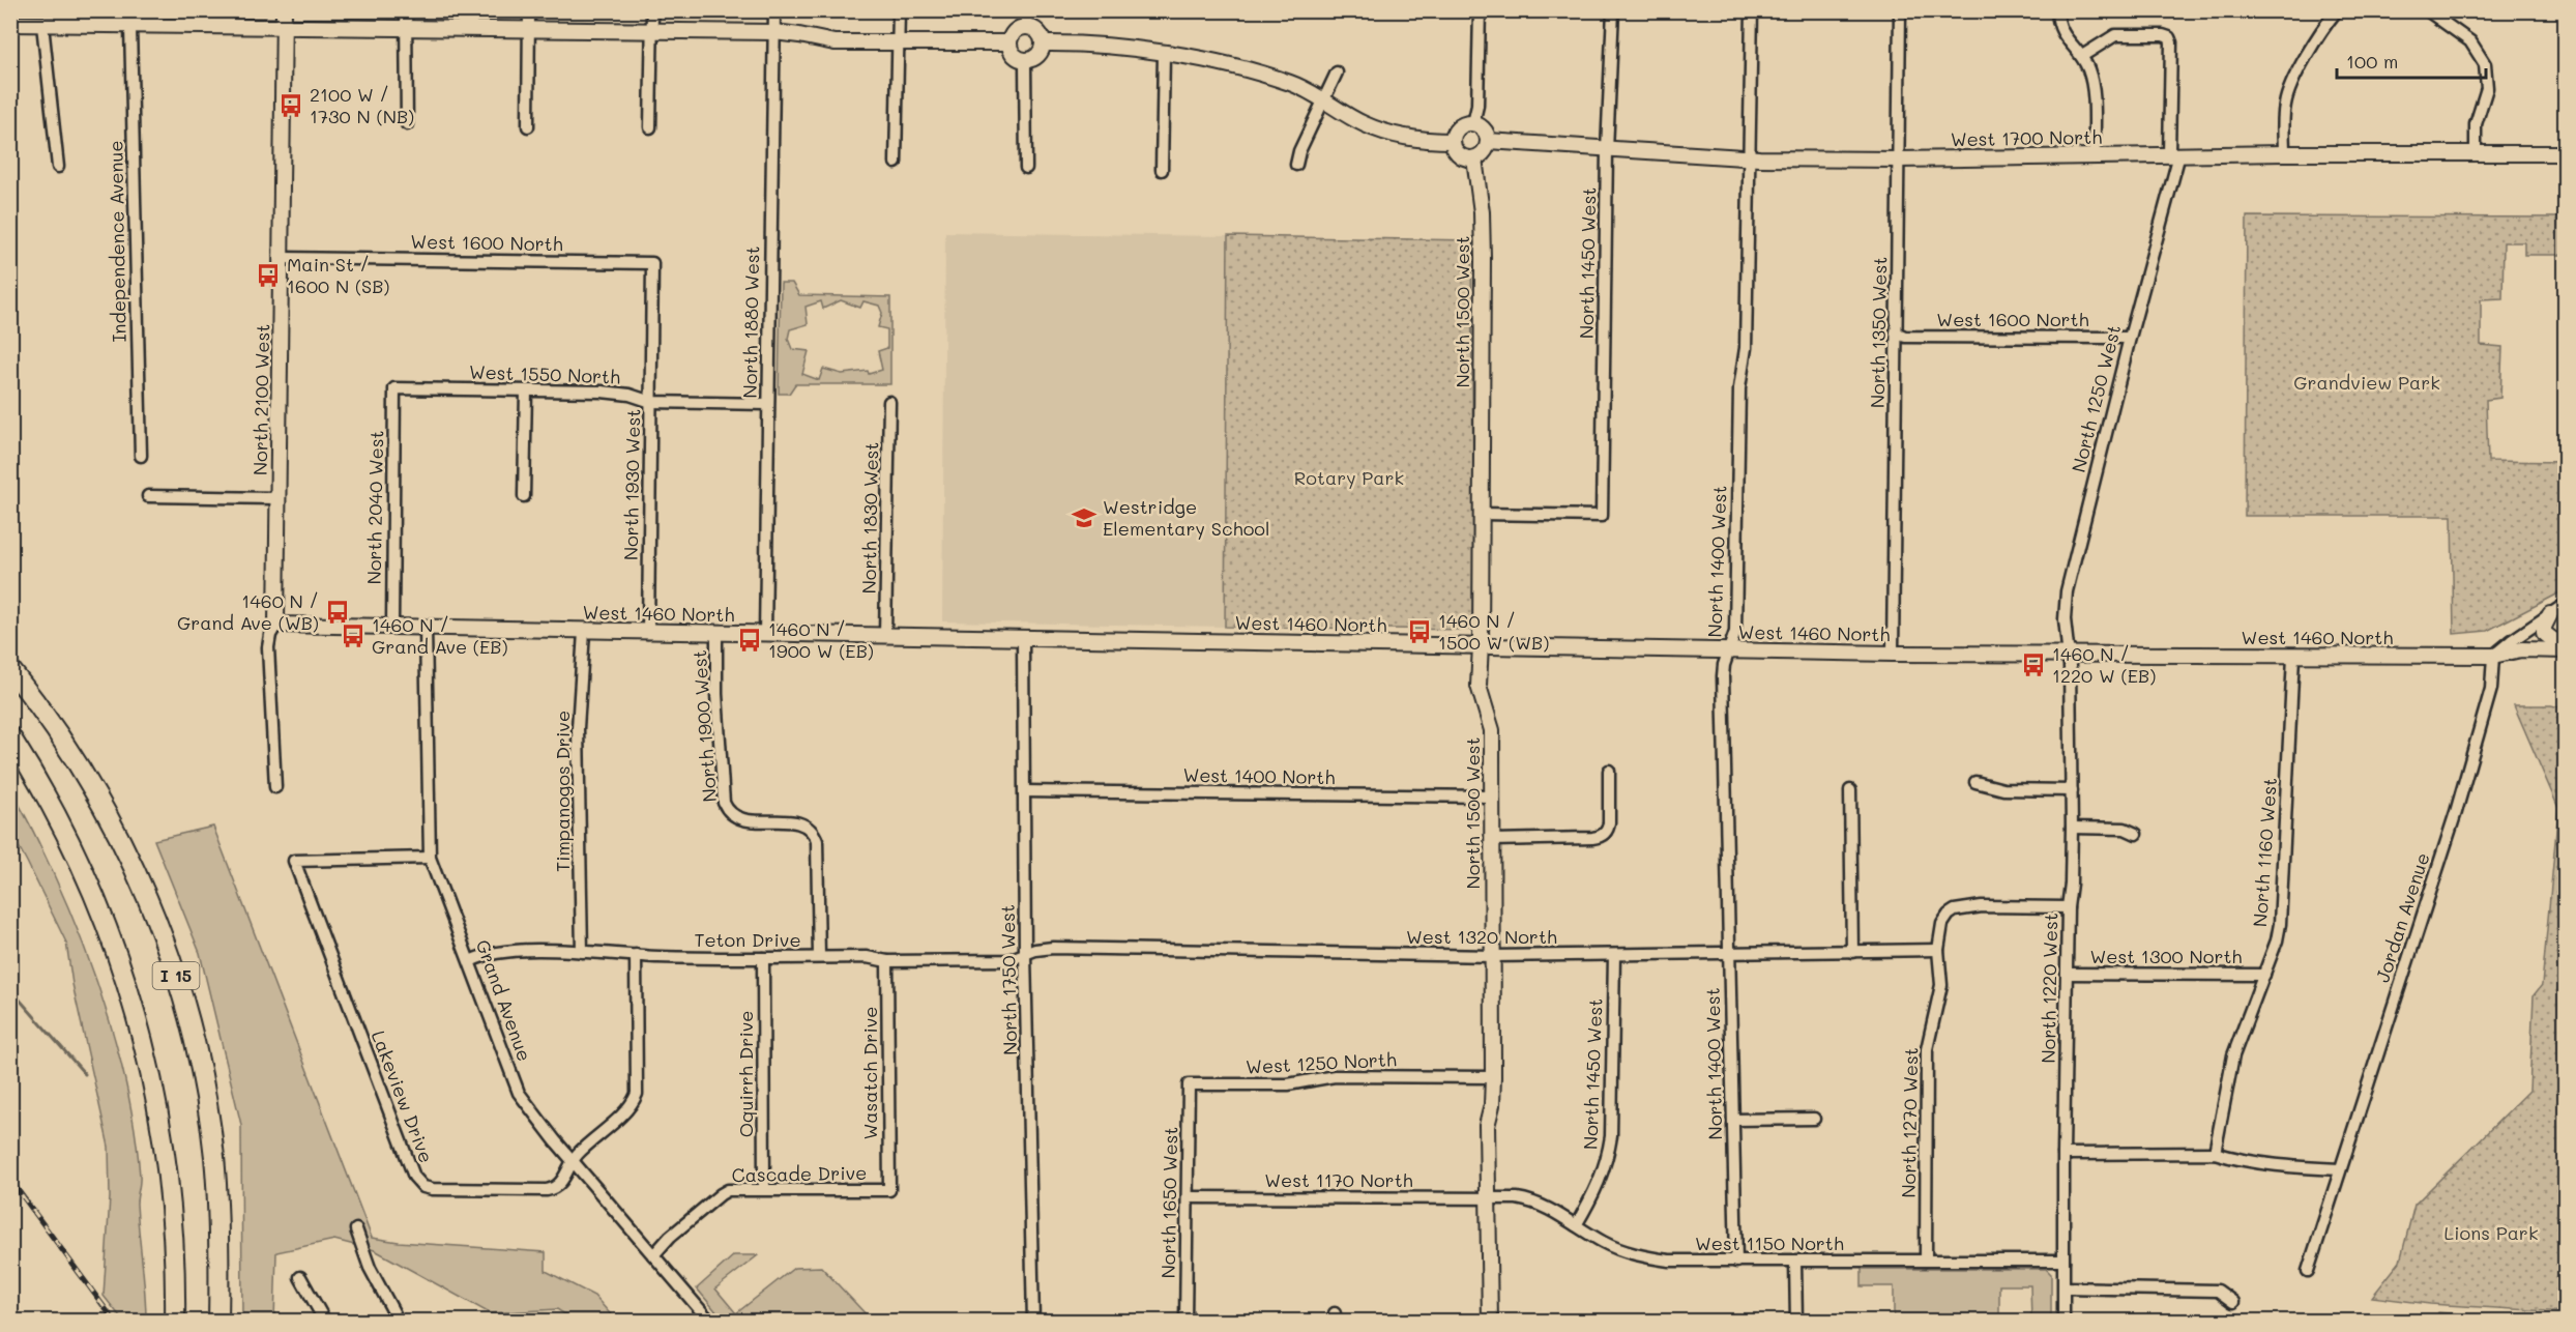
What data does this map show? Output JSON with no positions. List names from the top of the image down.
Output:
{
  "streets": {
    "highway": ["I 15"],
    "street": [
      "West 1700 North",
      "Independence Avenue",
      "West 1600 North",
      "North 1450 West",
      "North 1500 West",
      "North 1880 West",
      "North 1350 West",
      "West 1550 North",
      "North 1250 West",
      "North 2100 West",
      "North 1930 West",
      "North 2040 West",
      "North 1830 West",
      "North 1400 West",
      "West 1460 North",
      "North 1900 West",
      "West 1400 North",
      "Timpanogos Drive",
      "North 1160 West",
      "Jordan Avenue",
      "West 1320 North",
      "Teton Drive",
      "West 1300 North",
      "North 1750 West",
      "North 1220 West",
      "Grand Avenue",
      "West 1250 North",
      "Wasatch Drive",
      "Oquirrh Drive",
      "Lakeview Drive",
      "North 1270 West",
      "Cascade Drive",
      "West 1170 North",
      "North 1650 West",
      "West 1150 North"
    ]
  },
  "crossings": [
    ["West 1700 North", "North 1450 West"],
    ["West 1700 North", "North 1500 West"],
    ["West 1700 North", "North 1350 West"],
    ["West 1700 North", "North 1250 West"],
    ["West 1700 North", "North 1400 West"],
    ["West 1600 North", "North 1350 West"],
    ["West 1600 North", "North 1250 West"],
    ["West 1600 North", "North 2100 West"],
    ["West 1600 North", "North 1930 West"],
    ["North 1450 West", "North 1500 West"],
    ["North 1450 West", "West 1320 North"],
    ["North 1450 West", "West 1150 North"],
    ["North 1500 West", "West 1460 North"],
    ["North 1500 West", "West 1400 North"],
    ["North 1500 West", "West 1320 North"],
    ["North 1500 West", "West 1250 North"],
    ["North 1500 West", "West 1170 North"],
    ["North 1500 West", "West 1150 North"],
    ["North 1880 West", "West 1550 North"],
    ["North 1880 West", "West 1460 North"],
    ["North 1350 West", "West 1460 North"],
    ["West 1550 North", "North 1930 West"],
    ["West 1550 North", "North 2040 West"],
    ["North 1250 West", "West 1460 North"],
    ["North 1250 West", "North 1220 West"],
    ["North 2100 West", "West 1460 North"],
    ["North 1930 West", "West 1460 North"],
    ["North 2040 West", "West 1460 North"],
    ["North 1830 West", "West 1460 North"],
    ["North 1400 West", "West 1460 North"],
    ["North 1400 West", "West 1320 North"],
    ["North 1400 West", "West 1150 North"],
    ["West 1460 North", "North 1900 West"],
    ["West 1460 North", "Timpanogos Drive"],
    ["West 1460 North", "North 1160 West"],
    ["West 1460 North", "Jordan Avenue"],
    ["West 1460 North", "North 1750 West"],
    ["West 1460 North", "North 1220 West"],
    ["West 1460 North", "Grand Avenue"],
    ["North 1900 West", "Teton Drive"],
    ["West 1400 North", "North 1750 West"],
    ["Timpanogos Drive", "Teton Drive"],
    ["North 1160 West", "West 1300 North"],
    ["West 1320 North", "Teton Drive"],
    ["West 1320 North", "North 1750 West"],
    ["West 1320 North", "North 1270 West"],
    ["Teton Drive", "North 1750 West"],
    ["Teton Drive", "Grand Avenue"],
    ["Teton Drive", "Wasatch Drive"],
    ["Teton Drive", "Oquirrh Drive"],
    ["Teton Drive", "Lakeview Drive"],
    ["West 1300 North", "North 1220 West"],
    ["North 1220 West", "North 1270 West"],
    ["North 1220 West", "West 1150 North"],
    ["Grand Avenue", "Lakeview Drive"],
    ["Grand Avenue", "Cascade Drive"],
    ["West 1250 North", "North 1650 West"],
    ["Wasatch Drive", "Cascade Drive"],
    ["Oquirrh Drive", "Cascade Drive"],
    ["North 1270 West", "West 1150 North"],
    ["West 1170 North", "North 1650 West"],
    ["West 1170 North", "West 1150 North"]
  ],
  "parks": ["Grandview Park", "Rotary Park", "Lions Park"],
  "places": {
    "bus stop": [
      "2100 W / 1730 N (NB)",
      "Main St / 1600 N (SB)",
      "1460 N / Grand Ave (WB)",
      "1460 N / 1500 W (WB)",
      "1460 N / Grand Ave (EB)",
      "1460 N / 1900 W (EB)",
      "1460 N / 1220 W (EB)"
    ],
    "school or university": ["Westridge Elementary School"]
  },
  "scale_bar": "100 m"
}
